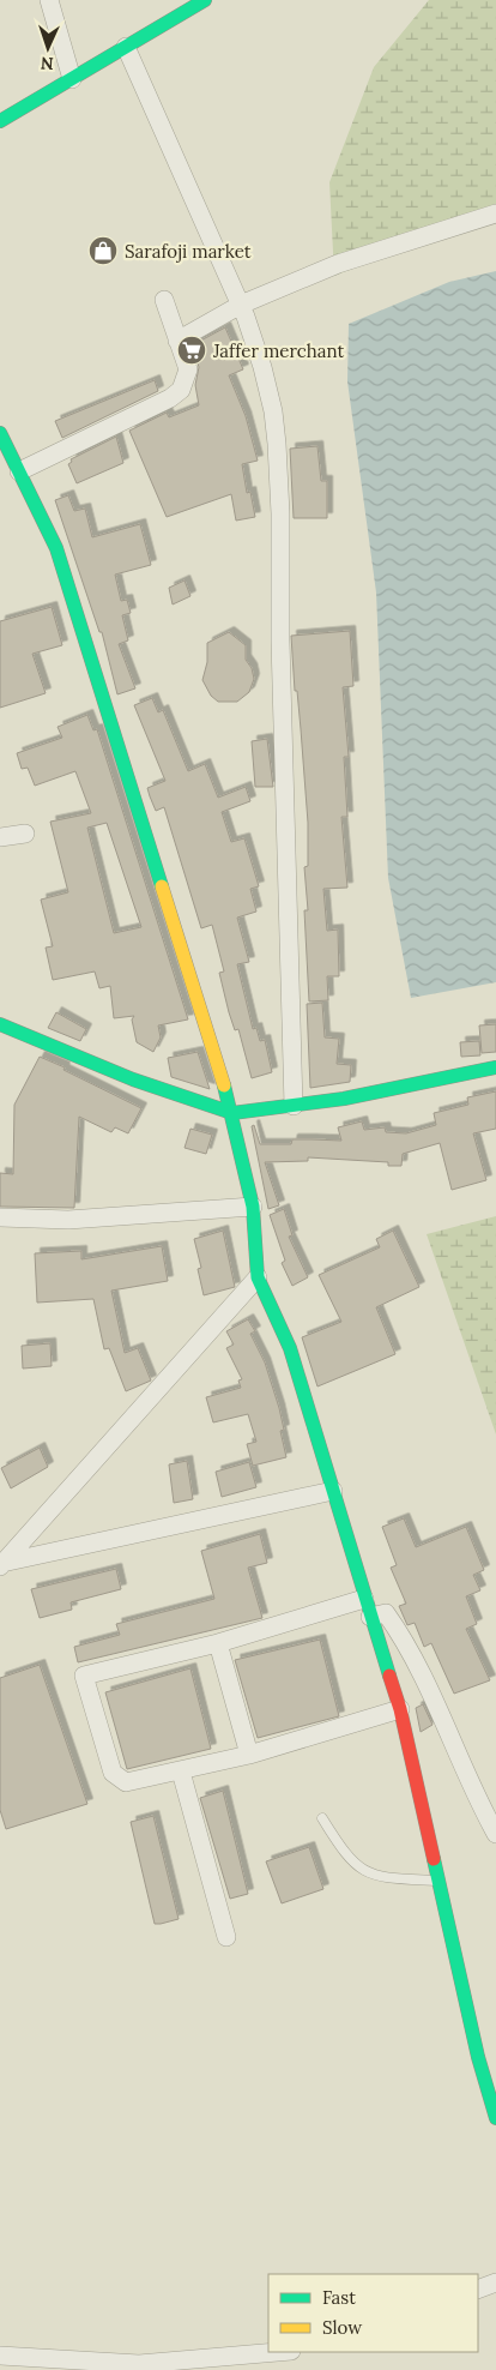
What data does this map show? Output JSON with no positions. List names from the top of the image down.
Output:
{
  "places": {
    "shop": ["Sarafoji market"],
    "supermarket": ["Jaffer merchant"]
  },
  "legend": ["Fast", "Slow"],
  "north": "bottom"
}
